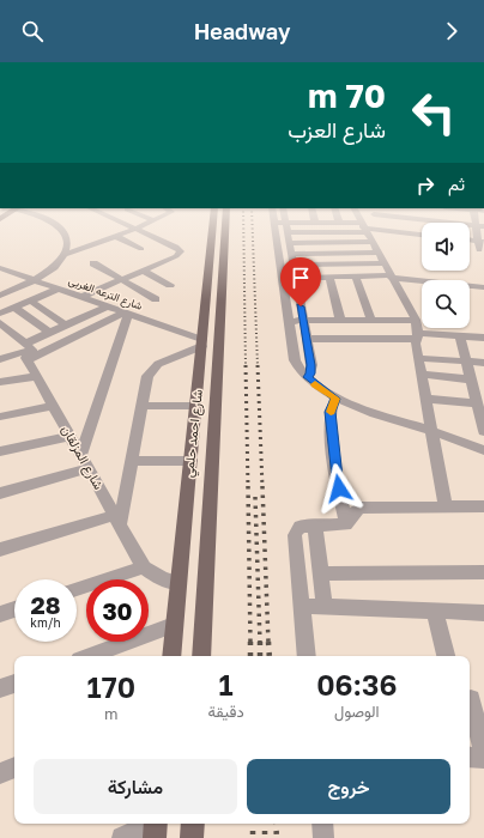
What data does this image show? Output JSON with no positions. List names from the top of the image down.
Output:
{
  "streets": {
    "main road": ["شارع احمد حلمي"],
    "street": ["شارع الترعه الغربى", "شارع المزلقان"]
  },
  "crossings": [
    ["شارع الترعه الغربى", "شارع احمد حلمي"],
    ["شارع احمد حلمي", "شارع المزلقان"]
  ],
  "page": {
    "header": "Headway",
    "turn": ["70 m", "شارع العزب"],
    "then": "ثم",
    "speed": "28 km/h",
    "limit": "30",
    "eta": [
      "06:36",
      "الوصول",
      "1",
      "دقيقة",
      "170",
      "m"
    ],
    "buttons": ["خروج", "مشاركة"]
  }
}
